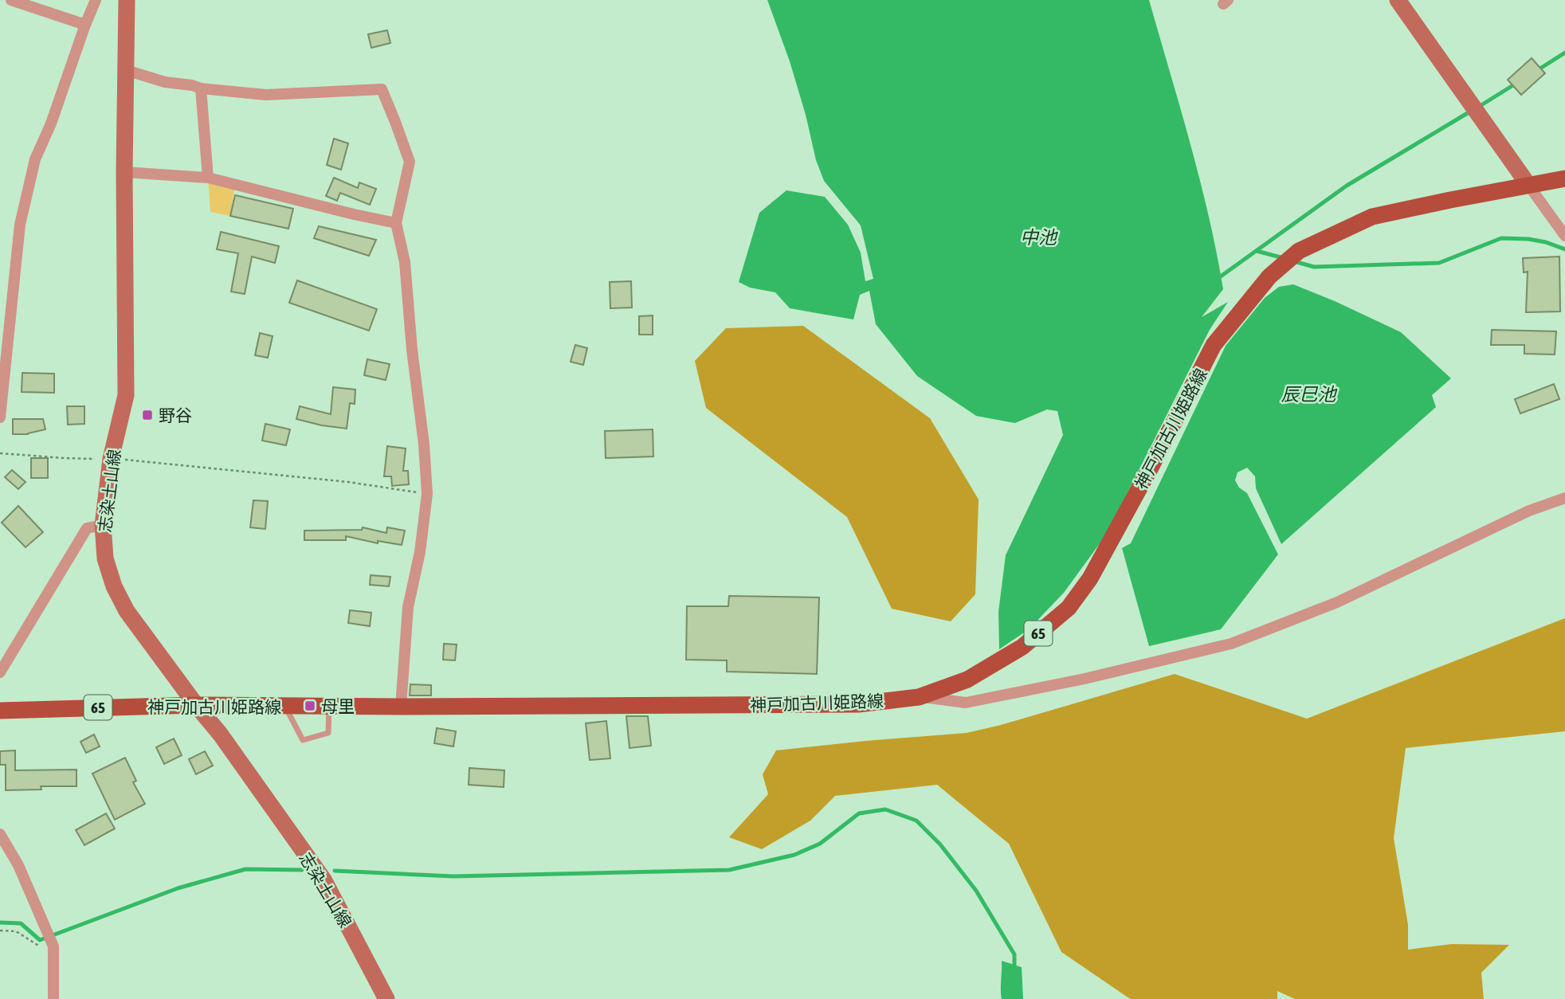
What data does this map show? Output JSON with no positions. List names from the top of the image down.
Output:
{
  "streets": {
    "main road": ["神戸加古川姫路線", "志染土山線", "65"]
  },
  "crossings": [
    ["神戸加古川姫路線", "志染土山線"]
  ],
  "water": ["中池", "辰巳池"],
  "places": {
    "transit": ["野谷", "母里"]
  }
}
